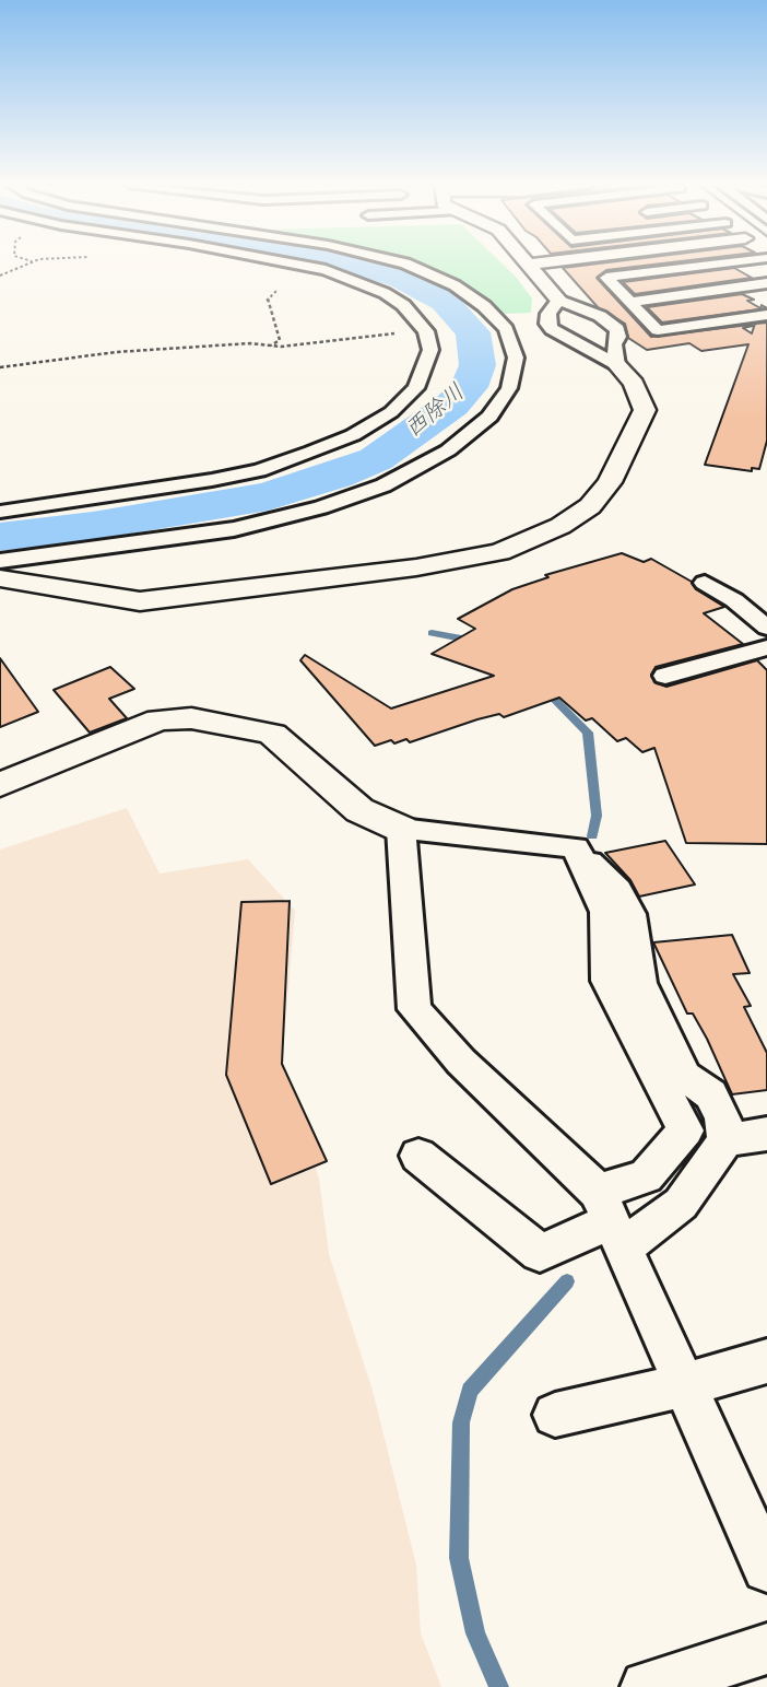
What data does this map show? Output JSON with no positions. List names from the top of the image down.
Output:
{
  "water": ["西除川"]
}
